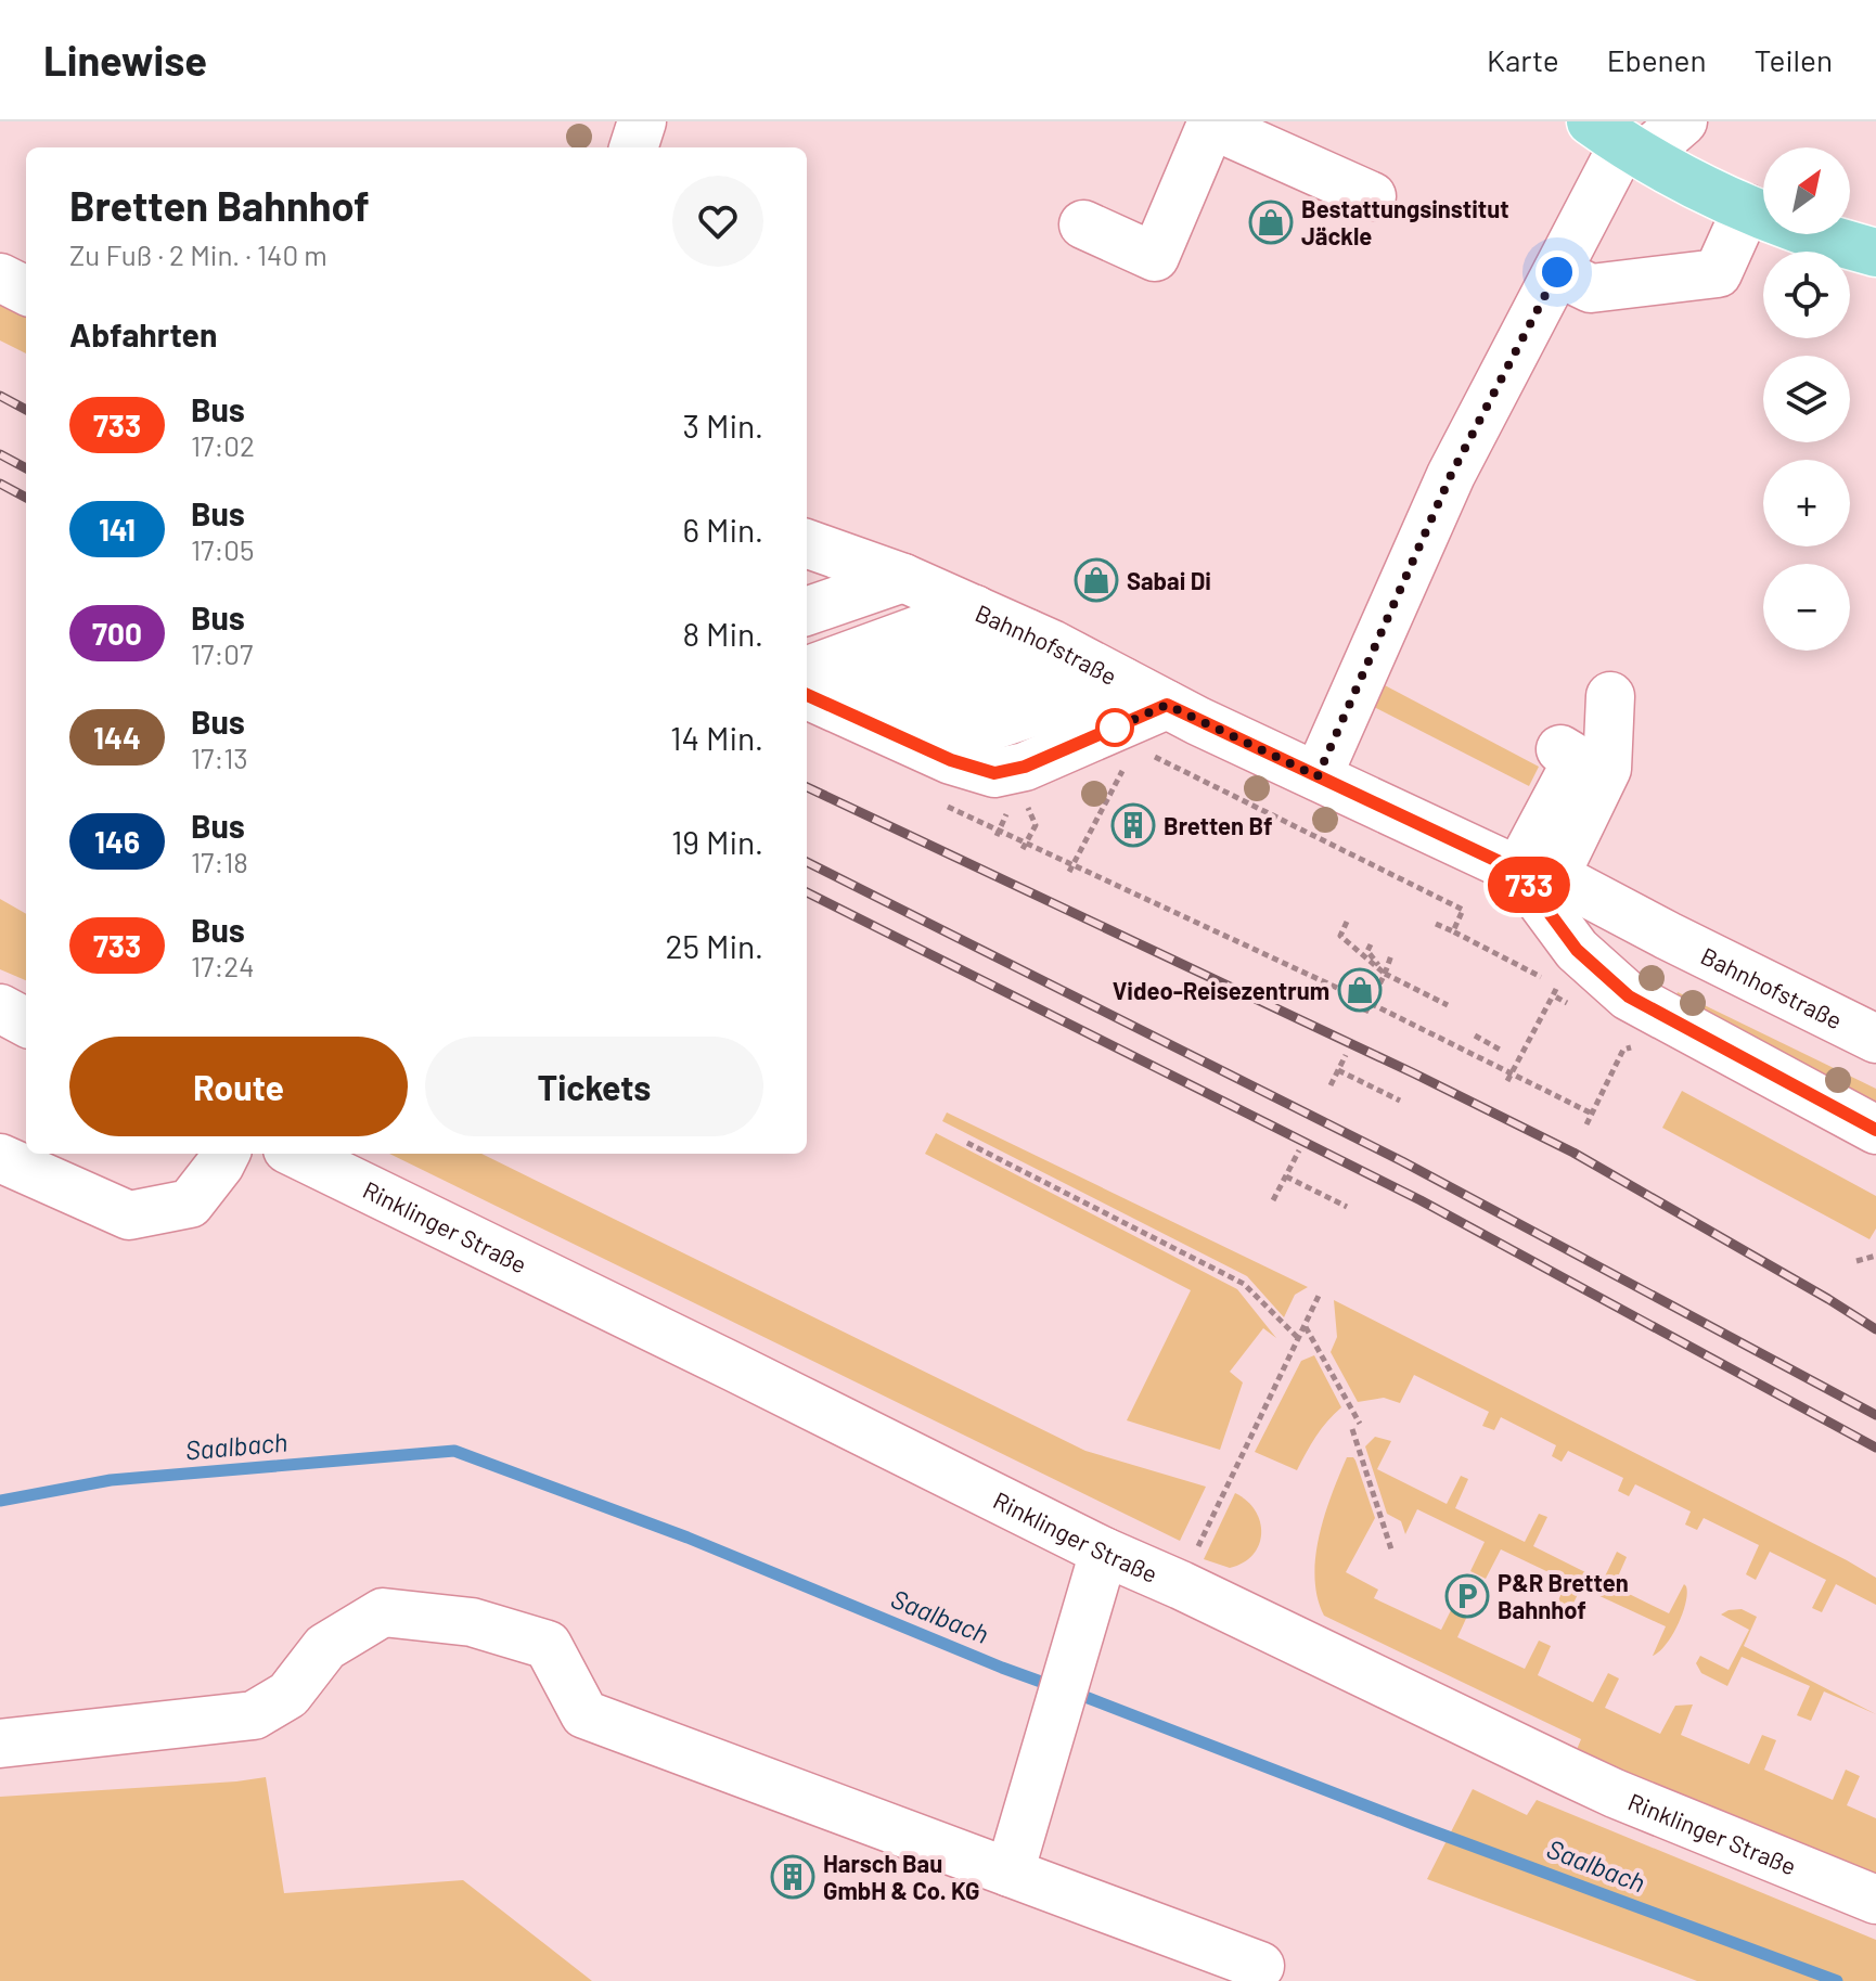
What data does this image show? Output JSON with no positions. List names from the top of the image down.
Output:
{
  "streets": {
    "street": ["Bahnhofstraße", "Rinklinger Straße"]
  },
  "water": ["Saalbach"],
  "places": {
    "shop": ["Bestattungsinstitut Jäckle", "Sabai Di", "Video-Reisezentrum"],
    "building": ["Bretten Bf", "Harsch Bau GmbH & Co. KG"],
    "parking": ["P&R Bretten Bahnhof"]
  },
  "lines": ["bus line 733"],
  "north": "top right",
  "page": {
    "header": "Linewise",
    "nav": ["Karte", "Ebenen", "Teilen"],
    "on_map": "733",
    "map_buttons": ["+", "−"],
    "heading": [
      ["Bretten Bahnhof", "Zu Fuß · 2 Min. · 140 m"],
      "Abfahrten"
    ],
    "list": [
      {
        "mark": "733",
        "name": "Bus",
        "note": "17:02",
        "value": "3 Min."
      },
      {
        "mark": "141",
        "name": "Bus",
        "note": "17:05",
        "value": "6 Min."
      },
      {
        "mark": "700",
        "name": "Bus",
        "note": "17:07",
        "value": "8 Min."
      },
      {
        "mark": "144",
        "name": "Bus",
        "note": "17:13",
        "value": "14 Min."
      },
      {
        "mark": "146",
        "name": "Bus",
        "note": "17:18",
        "value": "19 Min."
      },
      {
        "mark": "733",
        "name": "Bus",
        "note": "17:24",
        "value": "25 Min."
      }
    ],
    "buttons": ["Route", "Tickets"]
  }
}
